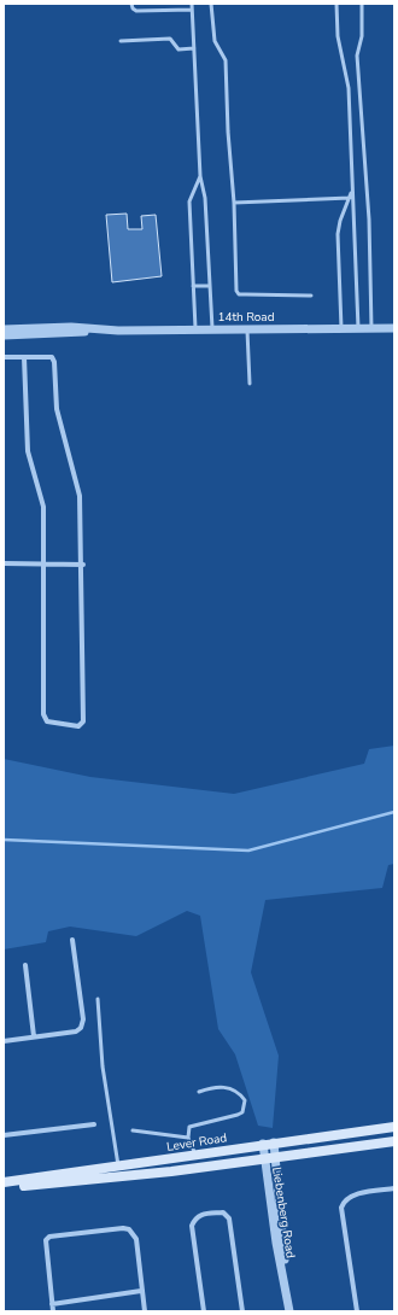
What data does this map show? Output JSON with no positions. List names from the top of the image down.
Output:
{
  "streets": {
    "main road": ["Lever Road"],
    "street": ["14th Road", "Liebenberg Road"]
  },
  "crossings": [
    ["Lever Road", "Liebenberg Road"]
  ]
}
